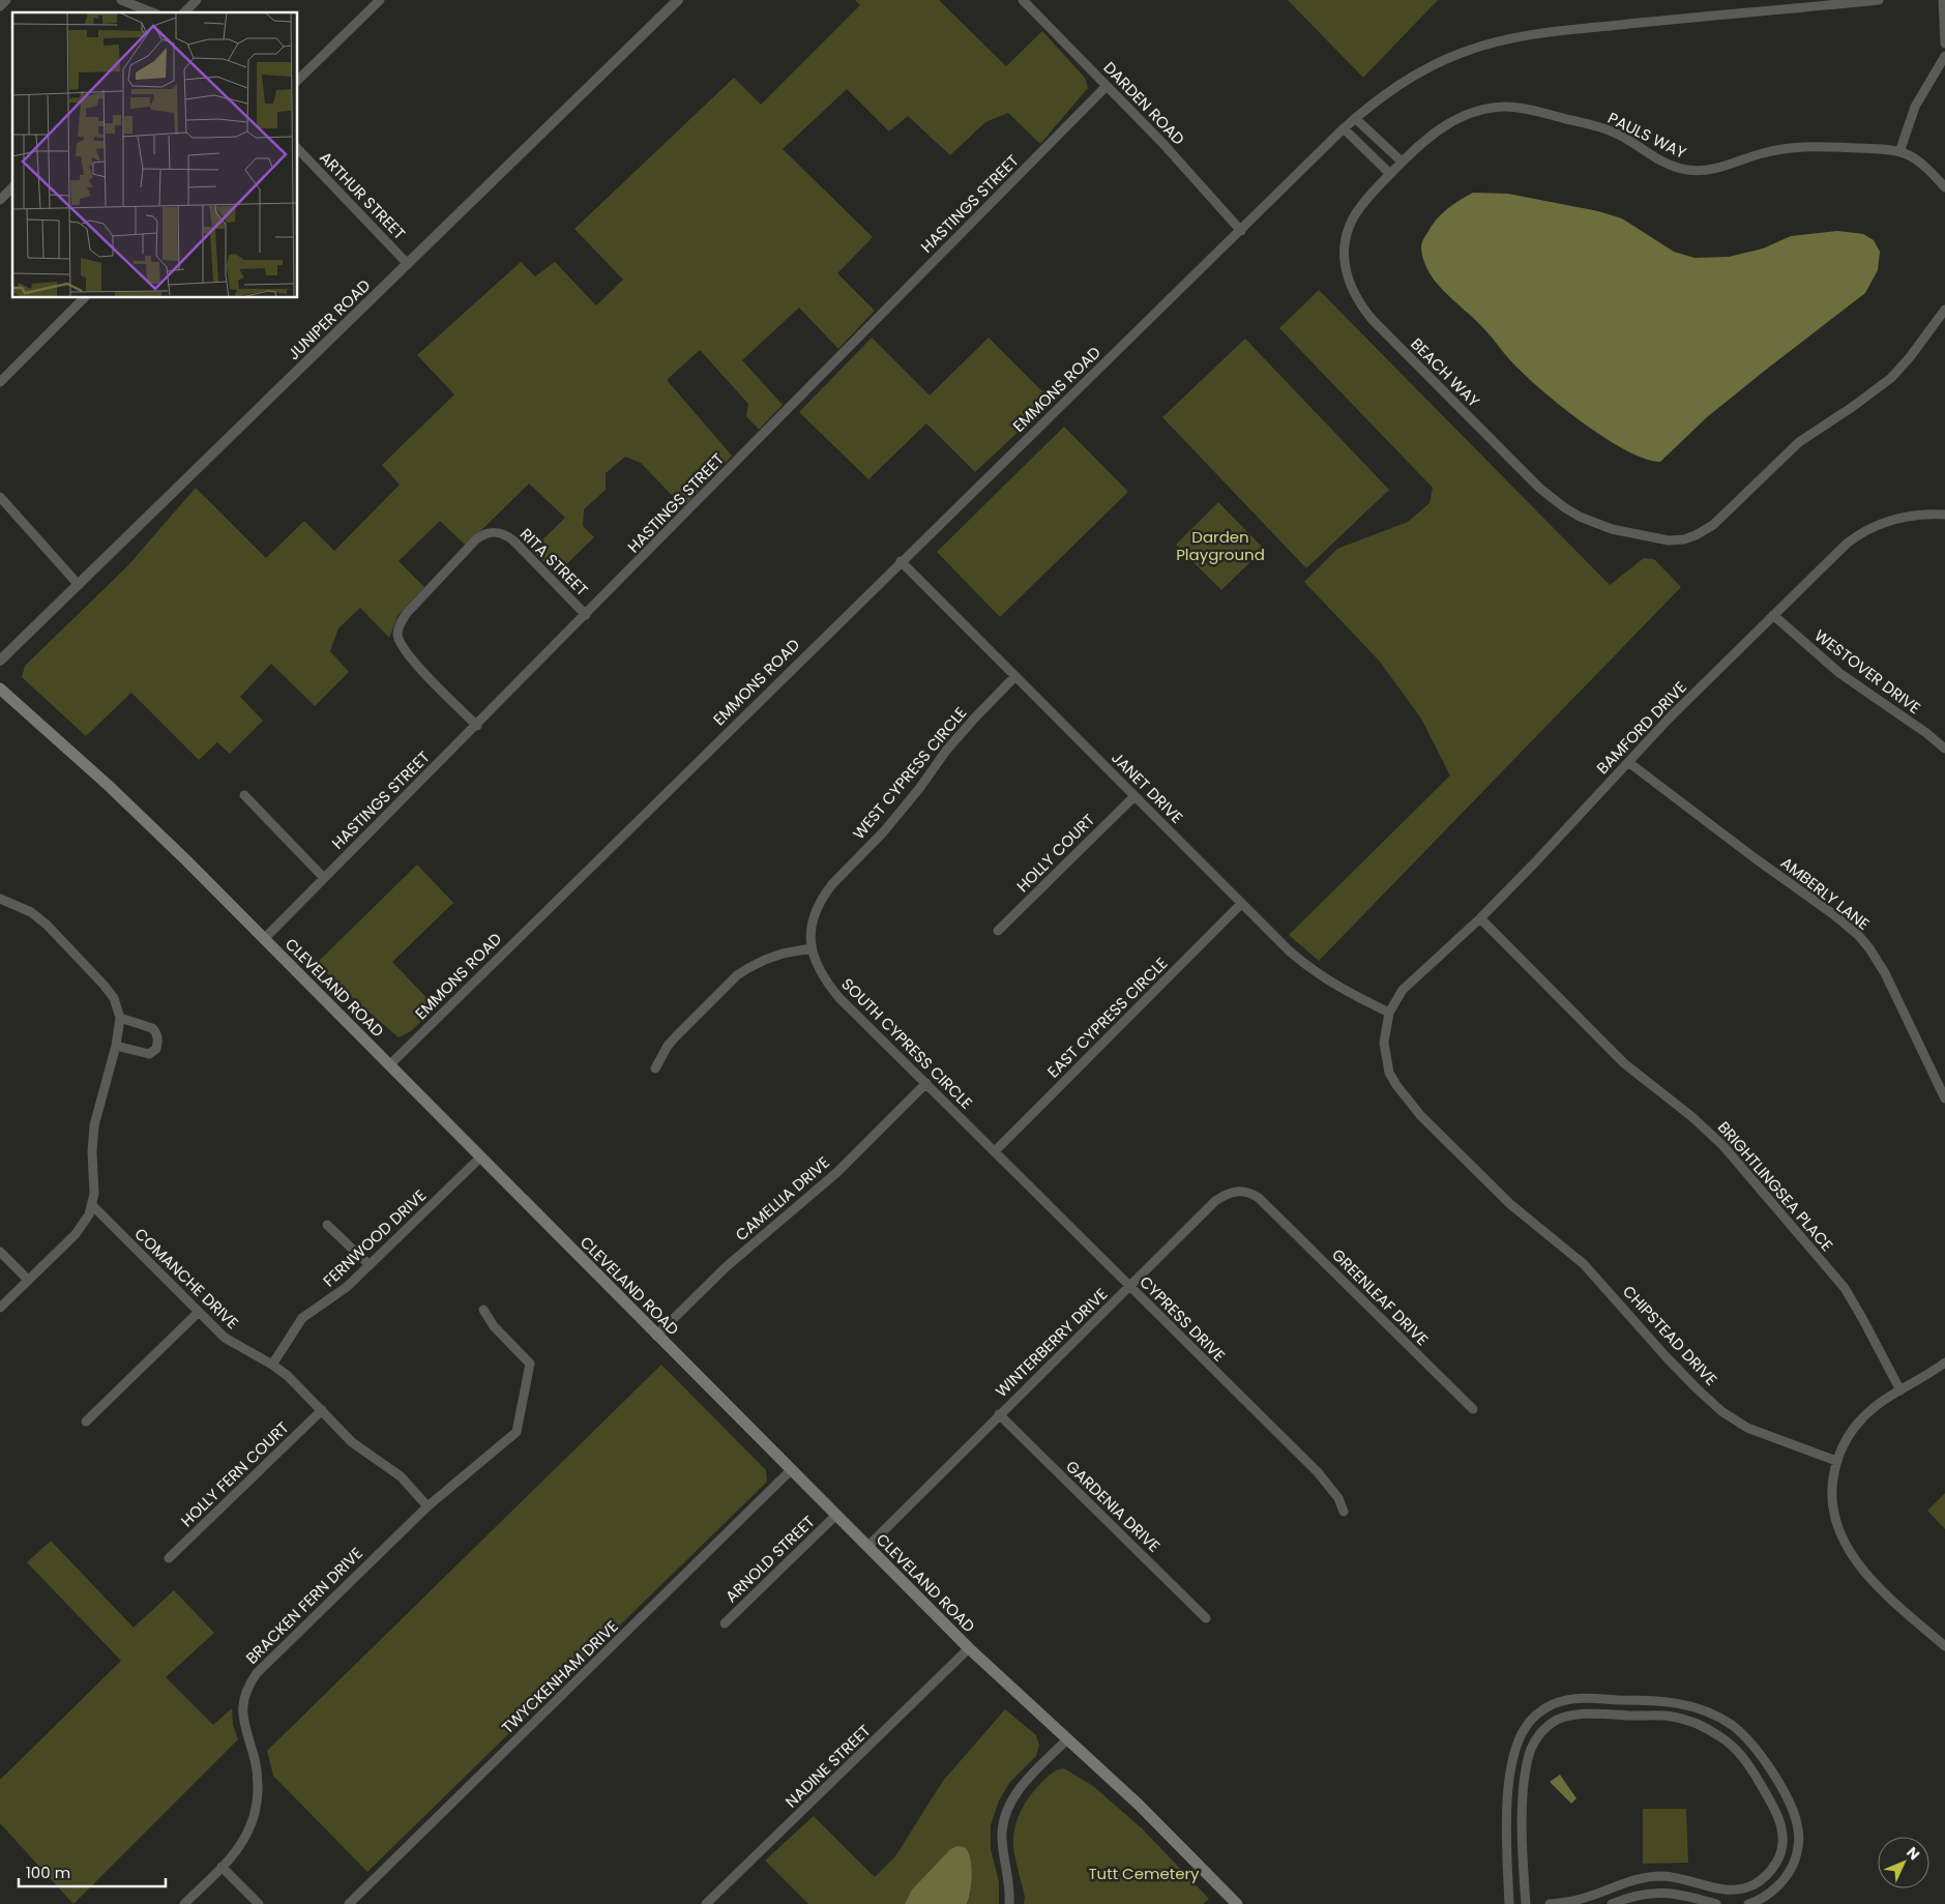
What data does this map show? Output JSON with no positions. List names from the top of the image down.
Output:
{
  "streets": {
    "main road": ["CLEVELAND ROAD"],
    "street": [
      "DARDEN ROAD",
      "PAULS WAY",
      "ARTHUR STREET",
      "HASTINGS STREET",
      "JUNIPER ROAD",
      "BEACH WAY",
      "EMMONS ROAD",
      "RITA STREET",
      "WESTOVER DRIVE",
      "BAMFORD DRIVE",
      "WEST CYPRESS CIRCLE",
      "JANET DRIVE",
      "HOLLY COURT",
      "AMBERLY LANE",
      "EAST CYPRESS CIRCLE",
      "SOUTH CYPRESS CIRCLE",
      "BRIGHTLINGSEA PLACE",
      "CAMELLIA DRIVE",
      "FERNWOOD DRIVE",
      "COMANCHE DRIVE",
      "GREENLEAF DRIVE",
      "CYPRESS DRIVE",
      "CHIPSTEAD DRIVE",
      "WINTERBERRY DRIVE",
      "HOLLY FERN COURT",
      "GARDENIA DRIVE",
      "ARNOLD STREET",
      "BRACKEN FERN DRIVE",
      "TWYCKENHAM DRIVE",
      "NADINE STREET"
    ]
  },
  "crossings": [
    ["DARDEN ROAD", "HASTINGS STREET"],
    ["DARDEN ROAD", "EMMONS ROAD"],
    ["PAULS WAY", "BEACH WAY"],
    ["ARTHUR STREET", "JUNIPER ROAD"],
    ["HASTINGS STREET", "RITA STREET"],
    ["HASTINGS STREET", "CLEVELAND ROAD"],
    ["EMMONS ROAD", "JANET DRIVE"],
    ["EMMONS ROAD", "CLEVELAND ROAD"],
    ["WESTOVER DRIVE", "BAMFORD DRIVE"],
    ["BAMFORD DRIVE", "JANET DRIVE"],
    ["BAMFORD DRIVE", "AMBERLY LANE"],
    ["BAMFORD DRIVE", "BRIGHTLINGSEA PLACE"],
    ["BAMFORD DRIVE", "CHIPSTEAD DRIVE"],
    ["WEST CYPRESS CIRCLE", "JANET DRIVE"],
    ["WEST CYPRESS CIRCLE", "SOUTH CYPRESS CIRCLE"],
    ["JANET DRIVE", "HOLLY COURT"],
    ["JANET DRIVE", "EAST CYPRESS CIRCLE"],
    ["JANET DRIVE", "CHIPSTEAD DRIVE"],
    ["CLEVELAND ROAD", "CAMELLIA DRIVE"],
    ["CLEVELAND ROAD", "FERNWOOD DRIVE"],
    ["CLEVELAND ROAD", "WINTERBERRY DRIVE"],
    ["CLEVELAND ROAD", "ARNOLD STREET"],
    ["CLEVELAND ROAD", "TWYCKENHAM DRIVE"],
    ["CLEVELAND ROAD", "NADINE STREET"],
    ["EAST CYPRESS CIRCLE", "SOUTH CYPRESS CIRCLE"],
    ["EAST CYPRESS CIRCLE", "CYPRESS DRIVE"],
    ["SOUTH CYPRESS CIRCLE", "CAMELLIA DRIVE"],
    ["SOUTH CYPRESS CIRCLE", "CYPRESS DRIVE"],
    ["FERNWOOD DRIVE", "COMANCHE DRIVE"],
    ["COMANCHE DRIVE", "HOLLY FERN COURT"],
    ["COMANCHE DRIVE", "BRACKEN FERN DRIVE"],
    ["GREENLEAF DRIVE", "WINTERBERRY DRIVE"],
    ["CYPRESS DRIVE", "WINTERBERRY DRIVE"],
    ["WINTERBERRY DRIVE", "GARDENIA DRIVE"]
  ],
  "parks": ["Darden Playground", "Tutt Cemetery"],
  "scale_bar": "100 m",
  "north": "top right"
}
